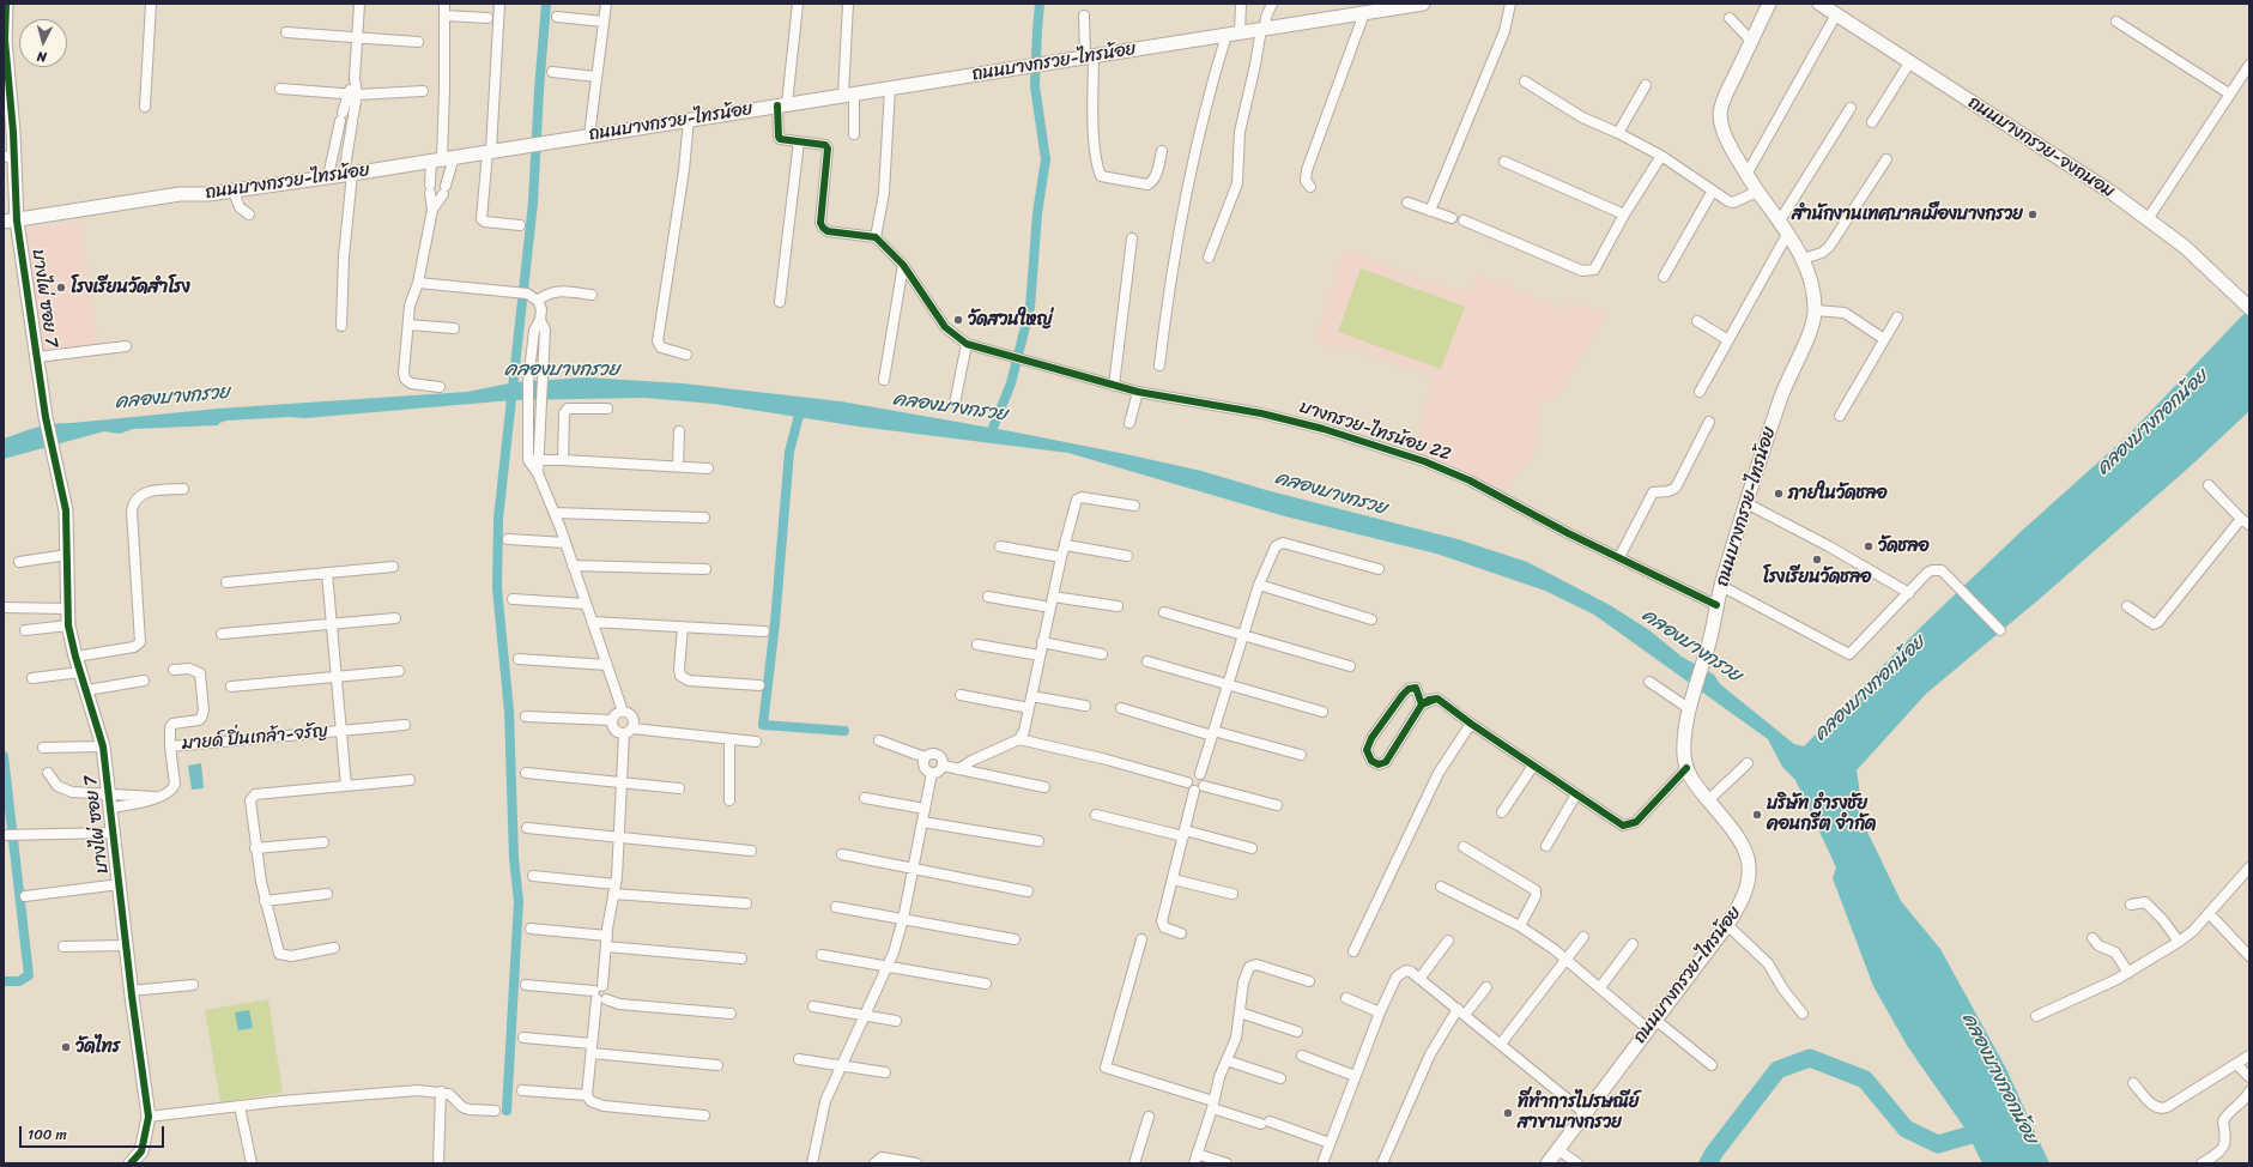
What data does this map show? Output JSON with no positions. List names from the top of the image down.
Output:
{
  "streets": {
    "main road": ["ถนนบางกรวย-ไทรน้อย", "ถนนบางกรวย-จงถนอม", "บางไผ่ ซอย 7"],
    "street": ["บางกรวย-ไทรน้อย 22", "มายด์ ปิ่นเกล้า-จรัญ"]
  },
  "crossings": [
    ["ถนนบางกรวย-ไทรน้อย", "บางไผ่ ซอย 7"],
    ["ถนนบางกรวย-ไทรน้อย", "บางกรวย-ไทรน้อย 22"],
    ["บางไผ่ ซอย 7", "มายด์ ปิ่นเกล้า-จรัญ"]
  ],
  "water": ["คลองบางกรวย", "คลองบางกอกน้อย"],
  "places": [
    "สำนักงานเทศบาลเมืองบางกรวย",
    "โรงเรียนวัดสำโรง",
    "วัดสวนใหญ่",
    "ภายในวัดชลอ",
    "วัดชลอ",
    "โรงเรียนวัดชลอ",
    "บริษัท ธำรงชัย คอนกรีต จำกัด",
    "วัดไทร",
    "ที่ทำการไปรษณีย์ สาขาบางกรวย"
  ],
  "scale_bar": "100 m",
  "north": "bottom"
}
